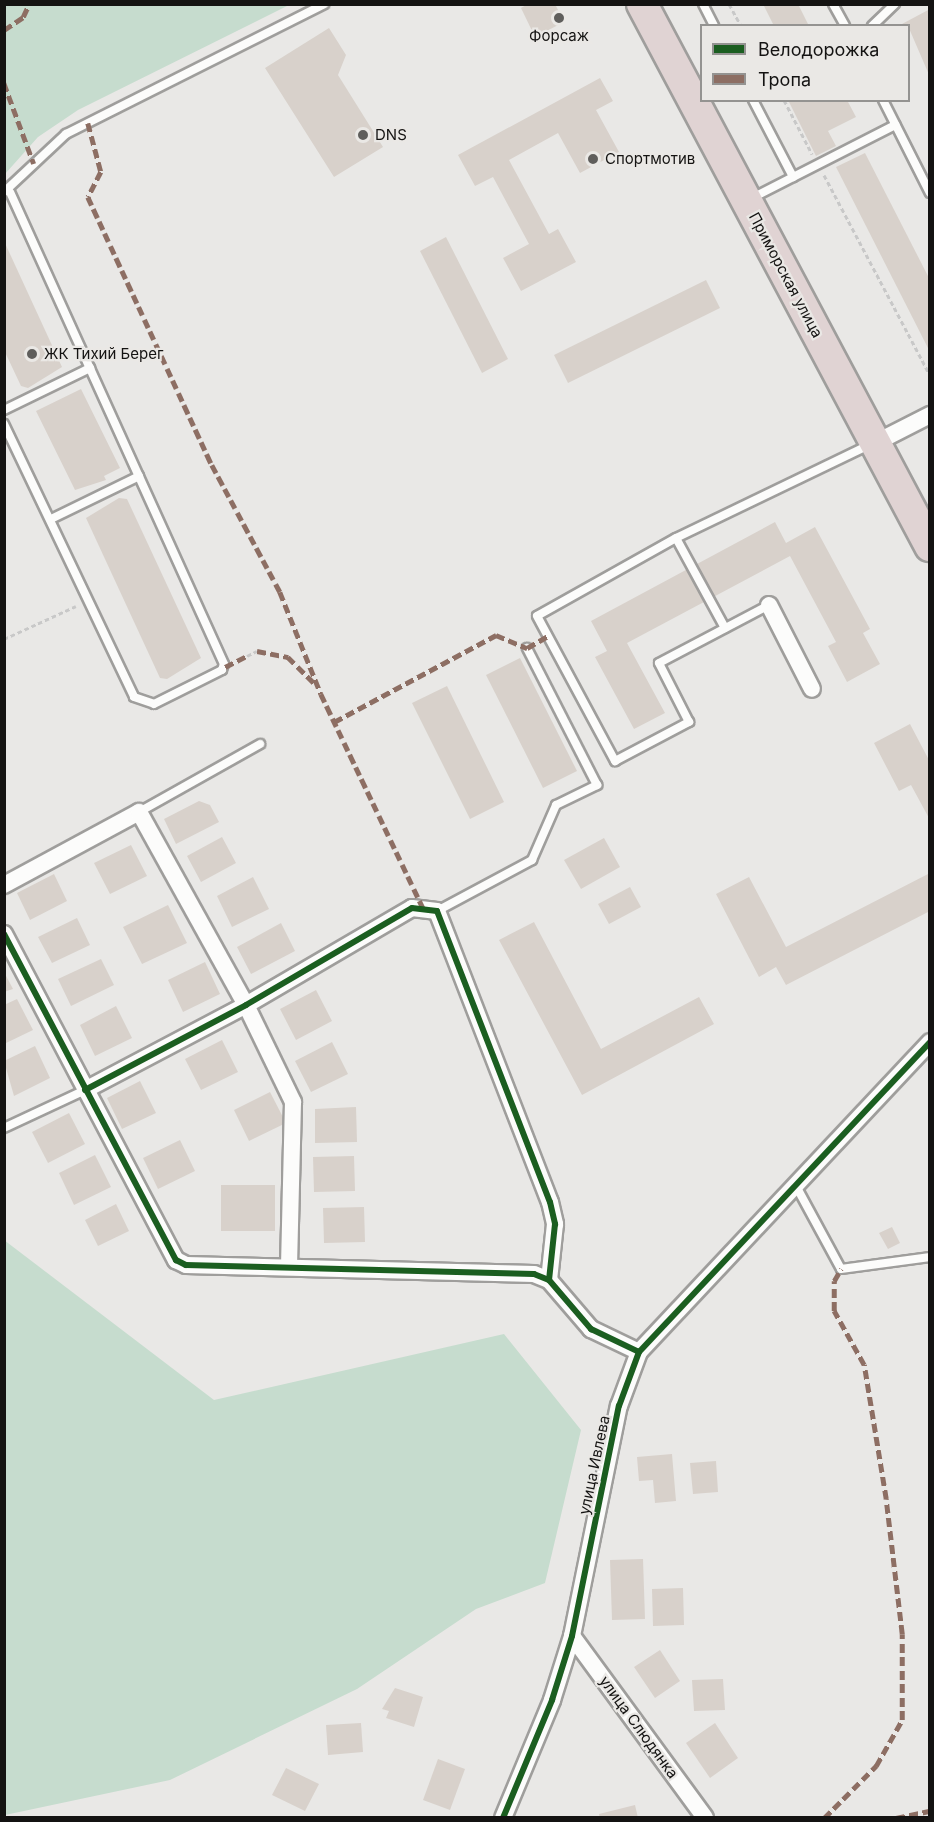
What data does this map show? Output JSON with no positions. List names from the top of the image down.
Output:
{
  "streets": {
    "highway": ["Приморская улица"],
    "street": ["улица Ивлева", "улица Слюдянка"]
  },
  "crossings": [
    ["улица Ивлева", "улица Слюдянка"]
  ],
  "places": [
    "Форсаж",
    "DNS",
    "Спортмотив",
    "ЖК Тихий Берег"
  ],
  "legend": ["Велодорожка", "Тропа"]
}
